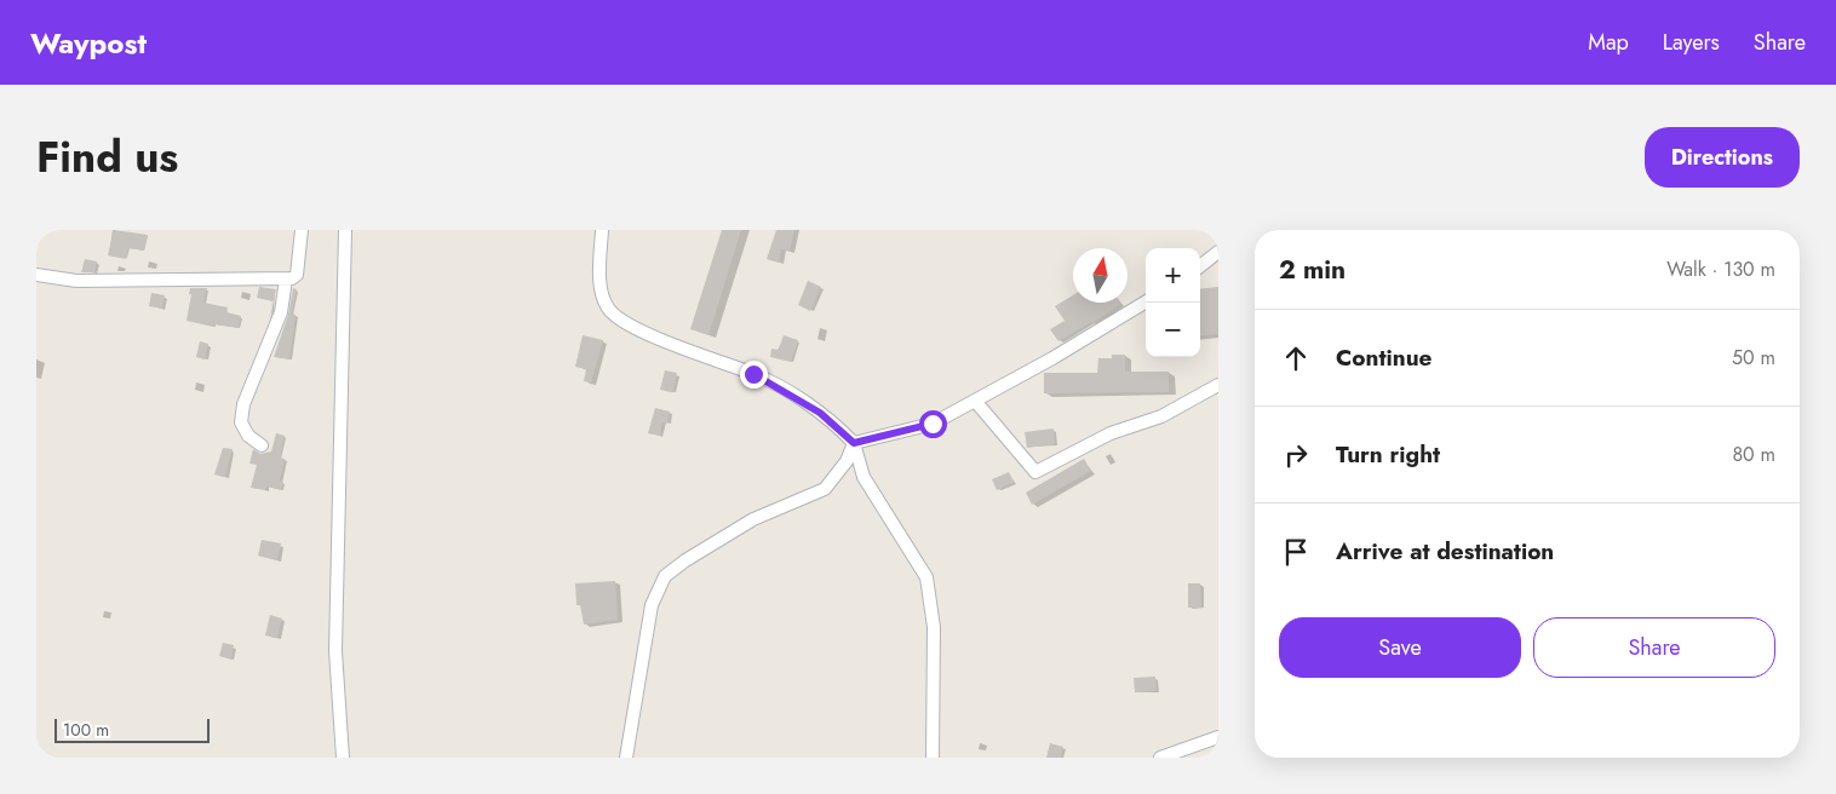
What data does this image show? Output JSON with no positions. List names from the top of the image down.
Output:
{
  "scale_bar": "100 m",
  "north": "top",
  "page": {
    "header": "Waypost",
    "nav": ["Map", "Layers", "Share"],
    "title": "Find us",
    "buttons": [
      "Directions",
      ["Save", "Share"]
    ],
    "heading": ["2 min", "Walk · 130 m"],
    "map_buttons": ["+", "−"],
    "list": [
      ["Continue", "50 m"],
      ["Turn right", "80 m"],
      "Arrive at destination"
    ],
    "scale": "100 m"
  }
}
